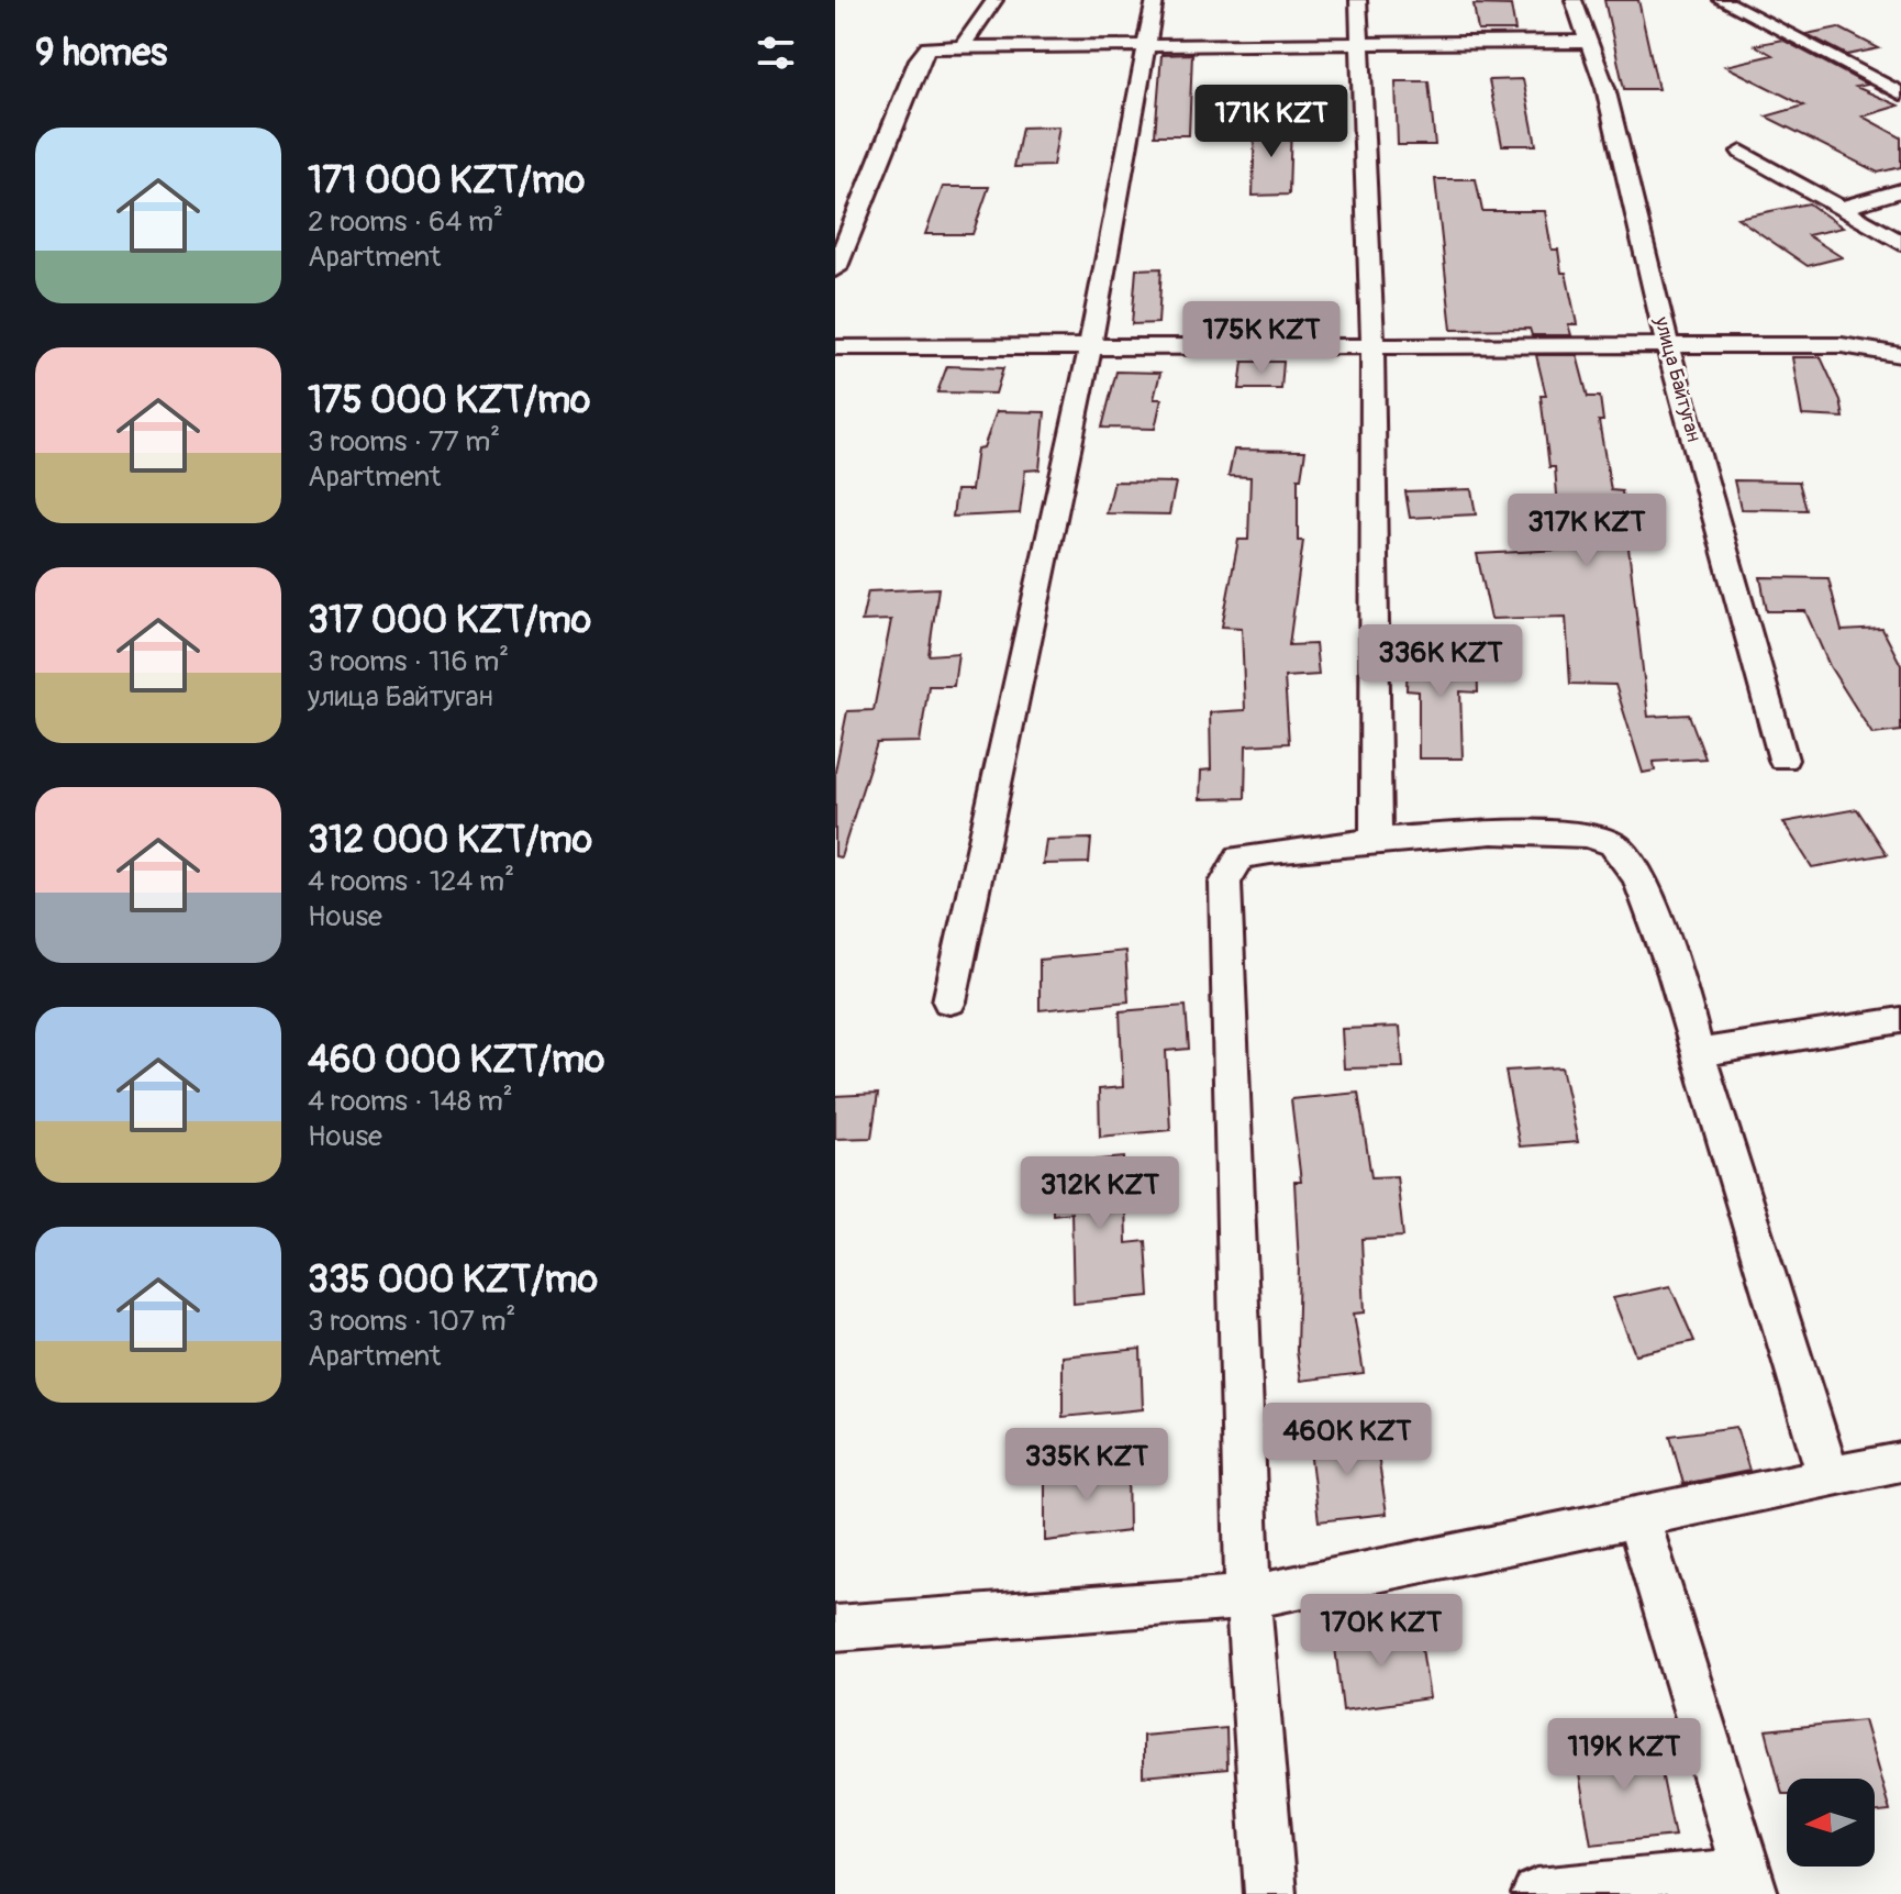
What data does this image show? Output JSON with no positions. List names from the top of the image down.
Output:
{
  "streets": {
    "street": ["улица Байтуган"]
  },
  "north": "left",
  "page": {
    "heading": "9 homes",
    "price": [
      "171K KZT",
      "175K KZT",
      "317K KZT",
      "336K KZT",
      "312K KZT",
      "460K KZT",
      "335K KZT",
      "170K KZT",
      "119K KZT"
    ],
    "list": [
      {
        "name": "171 000 KZT/mo",
        "note": "2 rooms · 64 m² · Apartment"
      },
      {
        "name": "175 000 KZT/mo",
        "note": "3 rooms · 77 m² · Apartment"
      },
      {
        "name": "317 000 KZT/mo",
        "note": "3 rooms · 116 m² · улица Байтуган"
      },
      {
        "name": "312 000 KZT/mo",
        "note": "4 rooms · 124 m² · House"
      },
      {
        "name": "460 000 KZT/mo",
        "note": "4 rooms · 148 m² · House"
      },
      {
        "name": "335 000 KZT/mo",
        "note": "3 rooms · 107 m² · Apartment"
      }
    ]
  }
}
